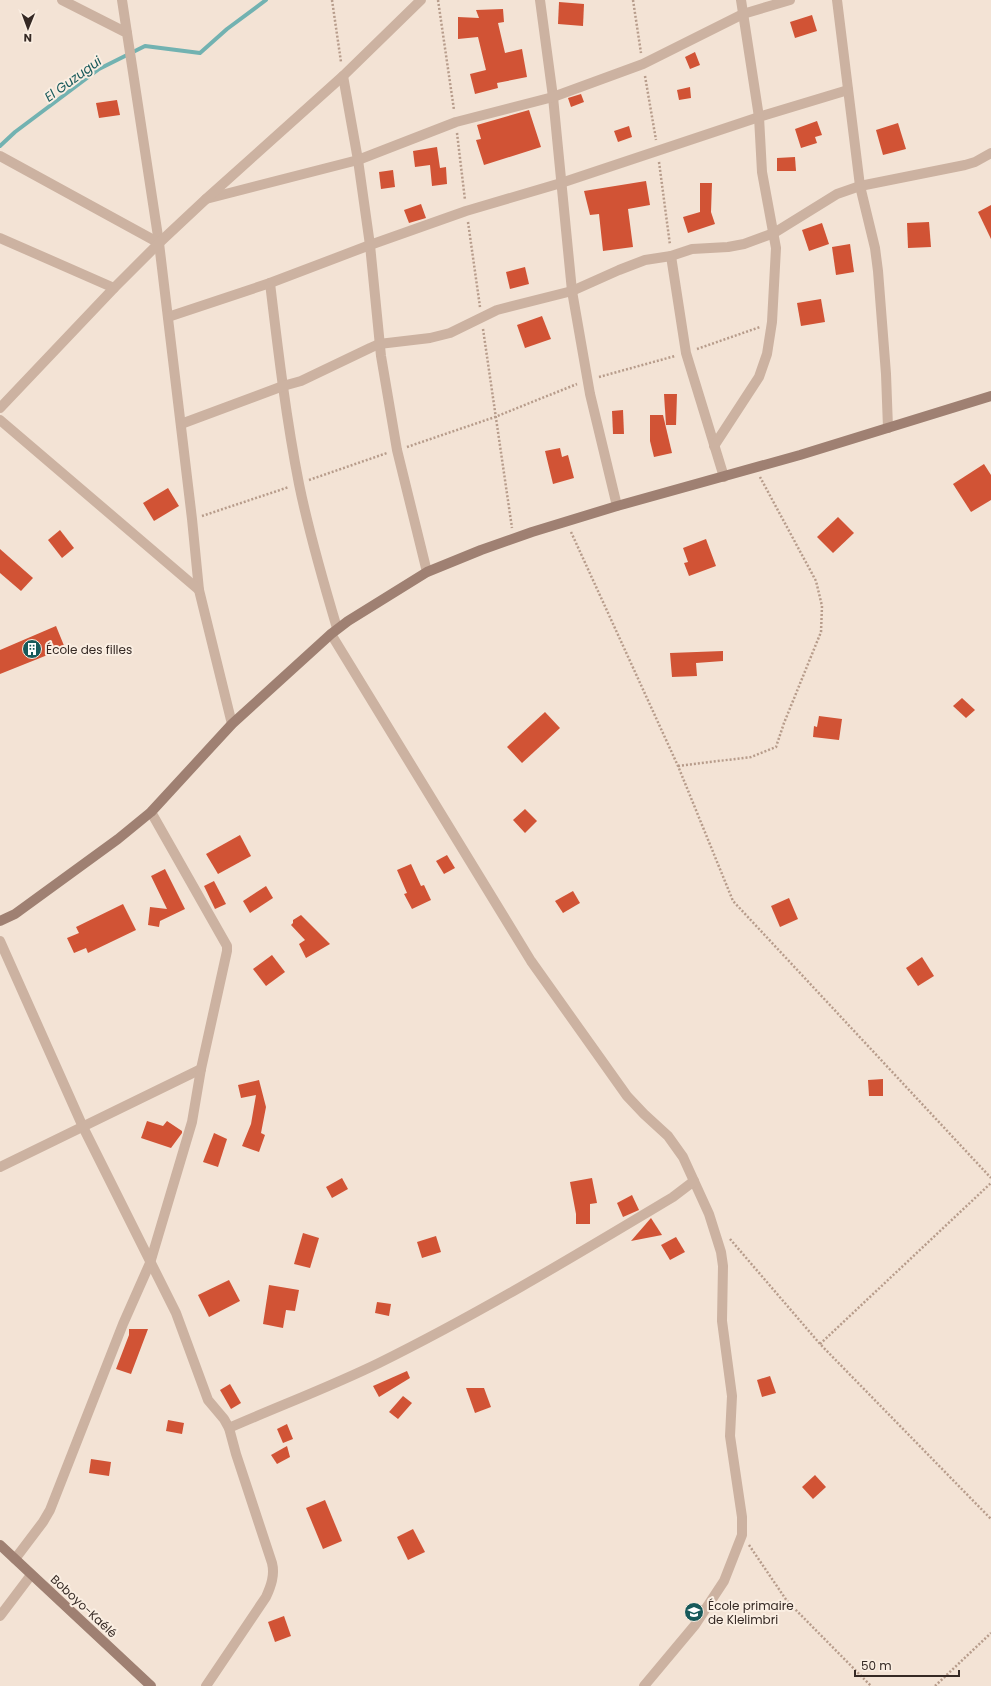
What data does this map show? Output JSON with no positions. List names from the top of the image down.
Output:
{
  "streets": {
    "street": ["Boboyo-Kaélé"]
  },
  "water": ["El Guzugui"],
  "places": {
    "building": ["École des filles"],
    "school or university": ["École primaire de Klelimbri"]
  },
  "scale_bar": "50 m",
  "north": "bottom"
}
